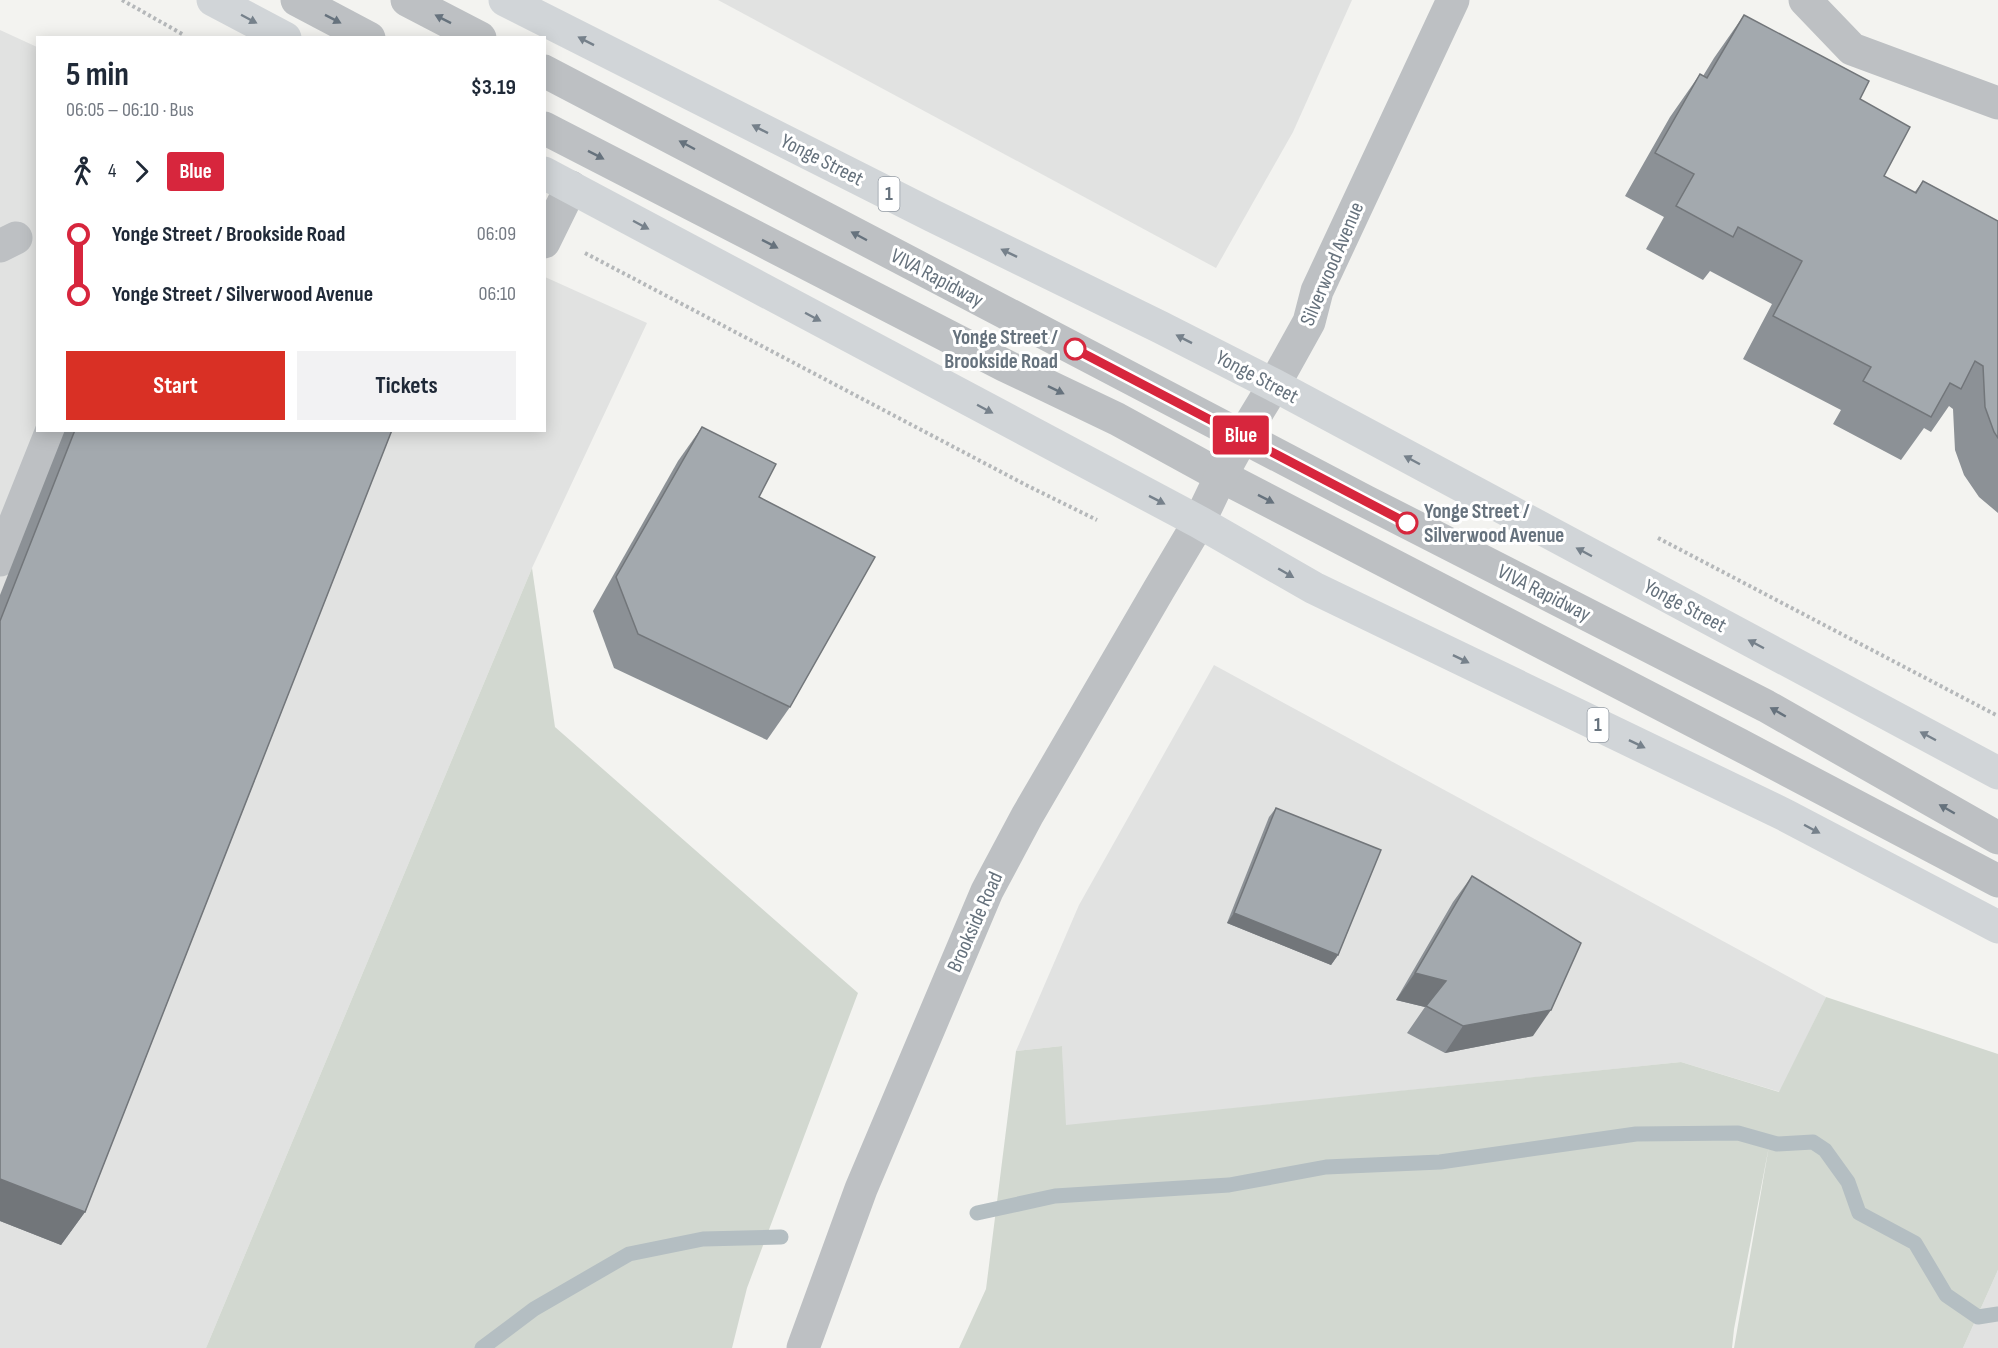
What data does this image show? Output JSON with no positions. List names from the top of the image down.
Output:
{
  "streets": {
    "main road": ["Yonge Street", "1"],
    "street": ["Silverwood Avenue", "VIVA Rapidway", "Brookside Road"]
  },
  "crossings": [
    ["Yonge Street", "Silverwood Avenue"],
    ["1", "Silverwood Avenue"],
    ["1", "Brookside Road"],
    ["Silverwood Avenue", "VIVA Rapidway"],
    ["Silverwood Avenue", "Brookside Road"]
  ],
  "places": ["Yonge Street / Brookside Road", "Yonge Street / Silverwood Avenue"],
  "lines": ["bus line Blue"],
  "page": {
    "on_map": "Blue",
    "heading": ["5 min", "06:05 – 06:10 · Bus", "$3.19"],
    "legs": ["4", "Blue"],
    "list": [
      {
        "name": "Yonge Street / Brookside Road",
        "value": "06:09"
      },
      {
        "name": "Yonge Street / Silverwood Avenue",
        "value": "06:10"
      }
    ],
    "buttons": ["Start", "Tickets"]
  }
}
